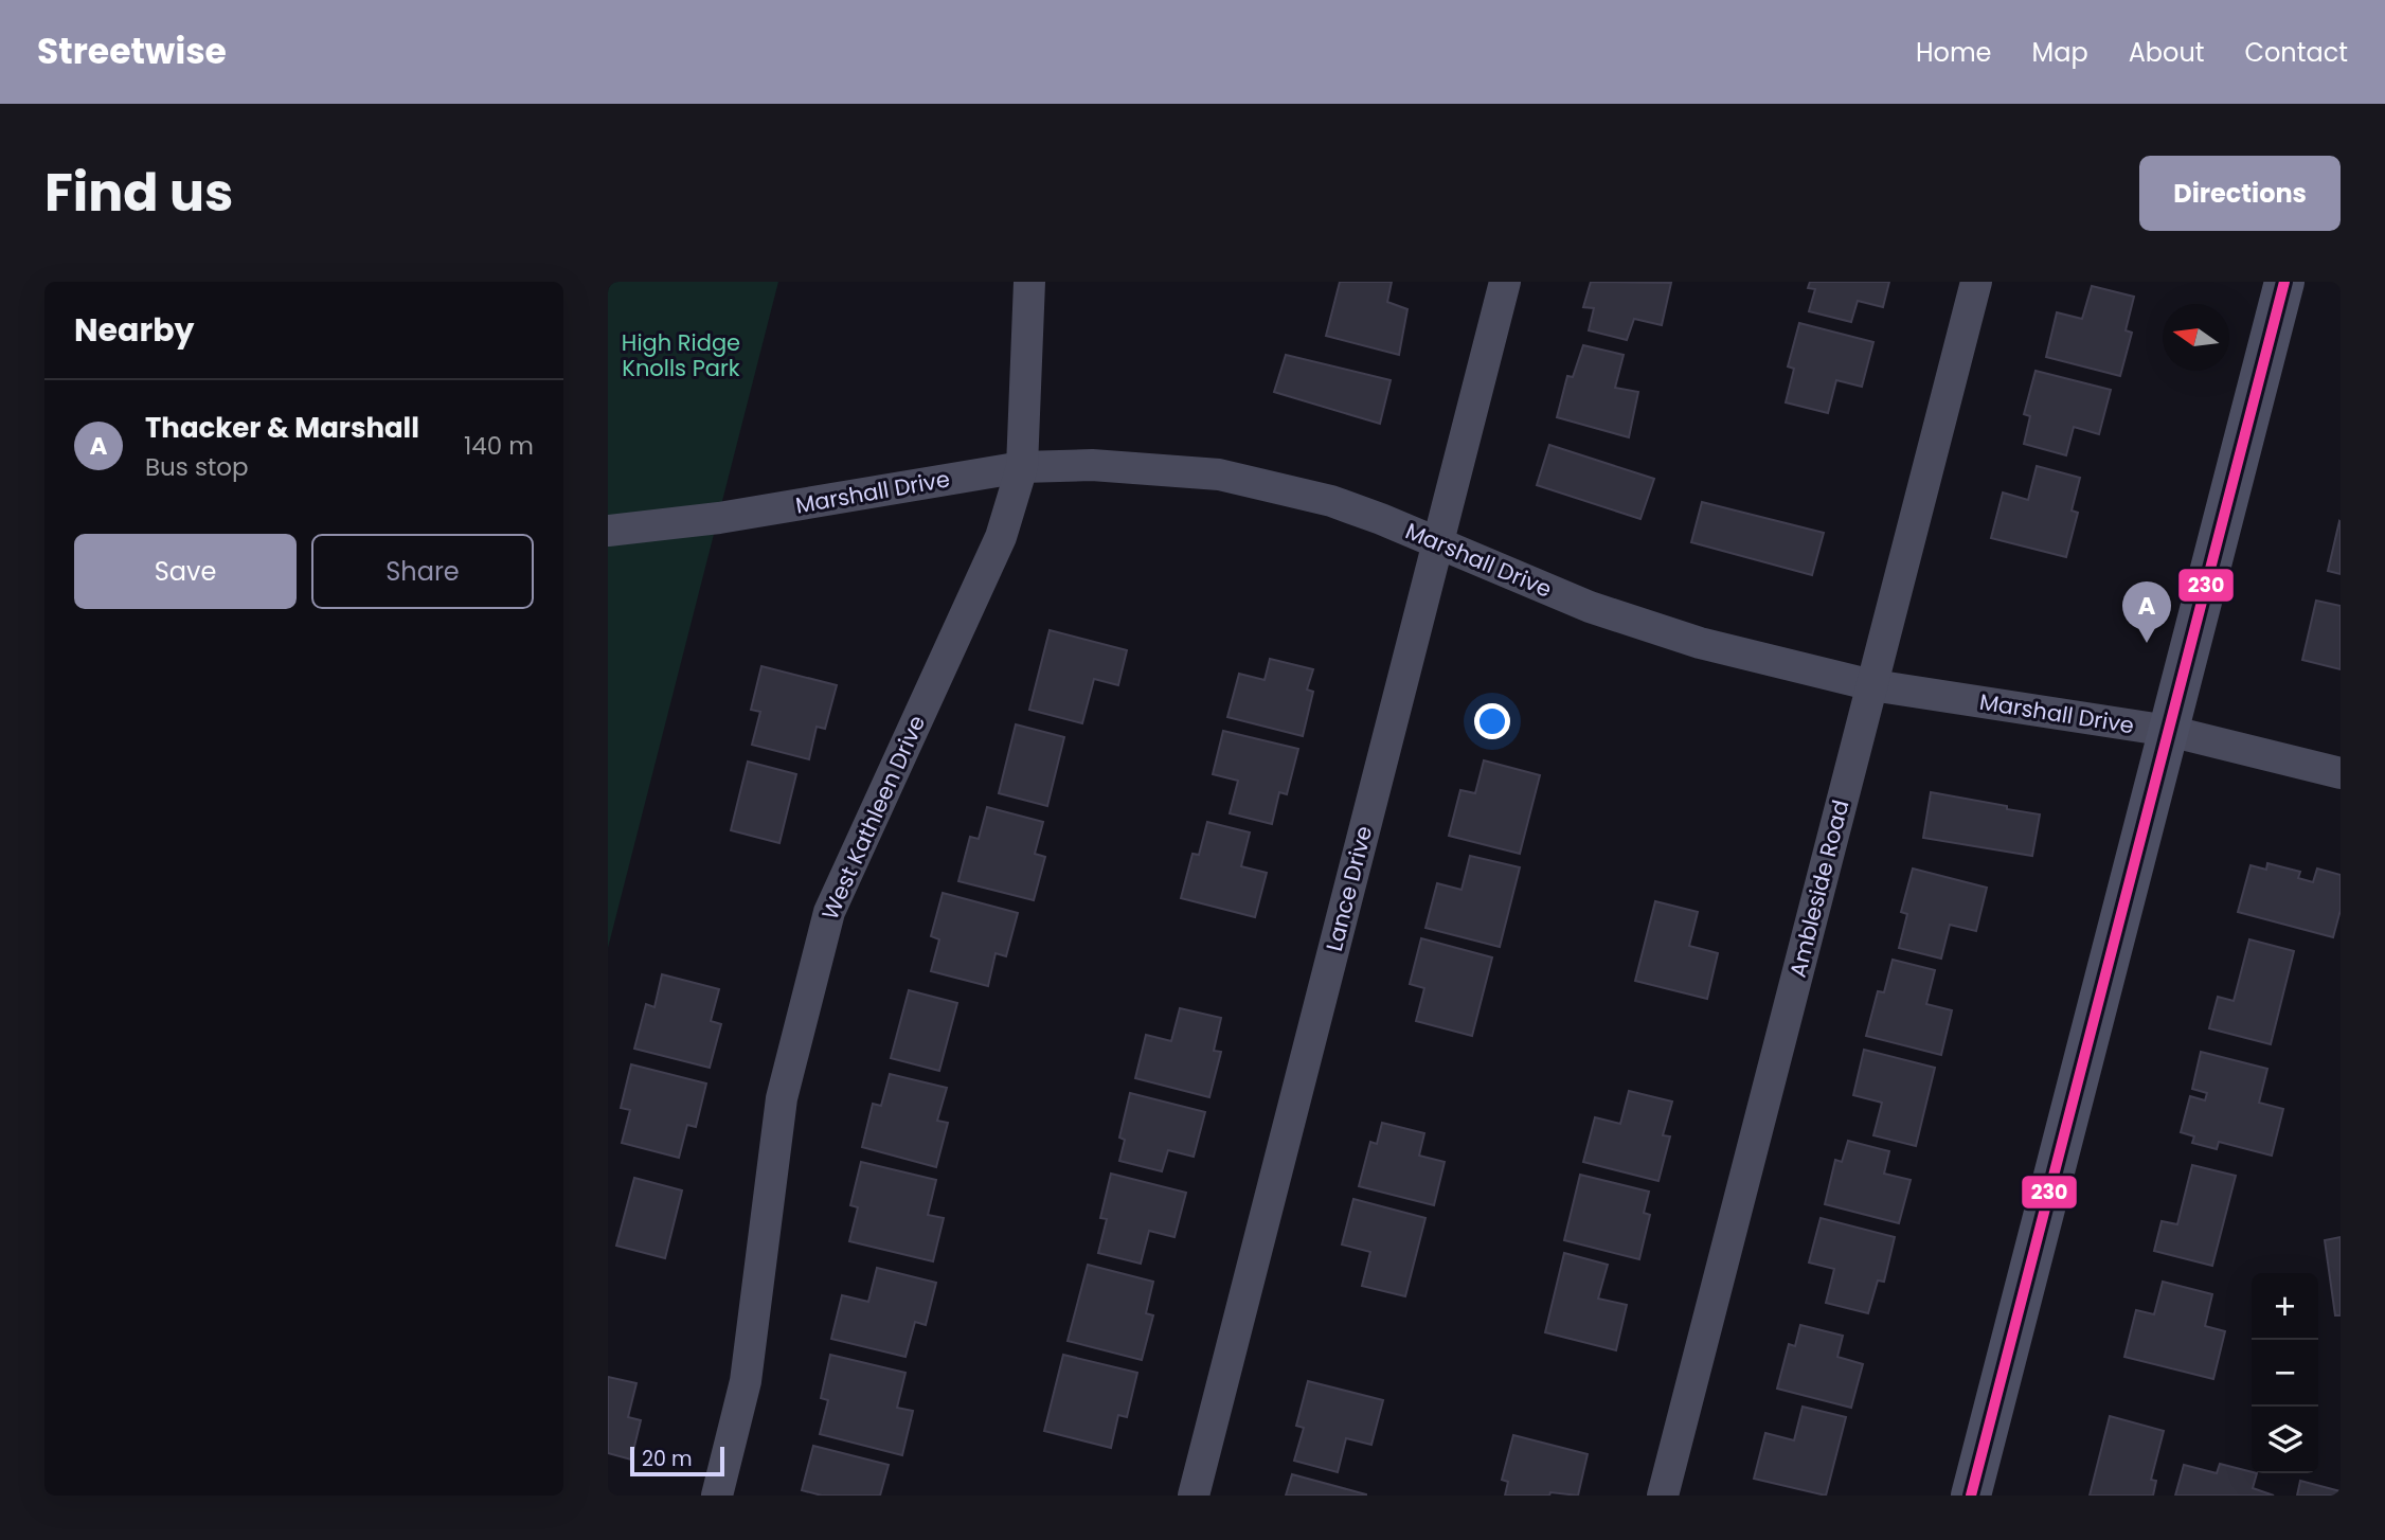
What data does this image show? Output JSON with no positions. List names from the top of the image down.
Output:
{
  "streets": {
    "street": [
      "Marshall Drive",
      "West Kathleen Drive",
      "Lance Drive",
      "Ambleside Road"
    ]
  },
  "crossings": [
    ["Marshall Drive", "West Kathleen Drive"],
    ["Marshall Drive", "Lance Drive"],
    ["Marshall Drive", "Ambleside Road"]
  ],
  "parks": ["High Ridge Knolls Park"],
  "lines": ["transit line 230"],
  "scale_bar": "20 m",
  "north": "left",
  "page": {
    "header": "Streetwise",
    "nav": [
      "Home",
      "Map",
      "About",
      "Contact"
    ],
    "title": "Find us",
    "buttons": [
      "Directions",
      ["Save", "Share"]
    ],
    "heading": "Nearby",
    "list": [
      {
        "mark": "A",
        "name": "Thacker & Marshall",
        "note": "Bus stop",
        "value": "140 m"
      }
    ],
    "pins": "A",
    "map_buttons": ["+", "−"],
    "scale": "20 m"
  }
}
